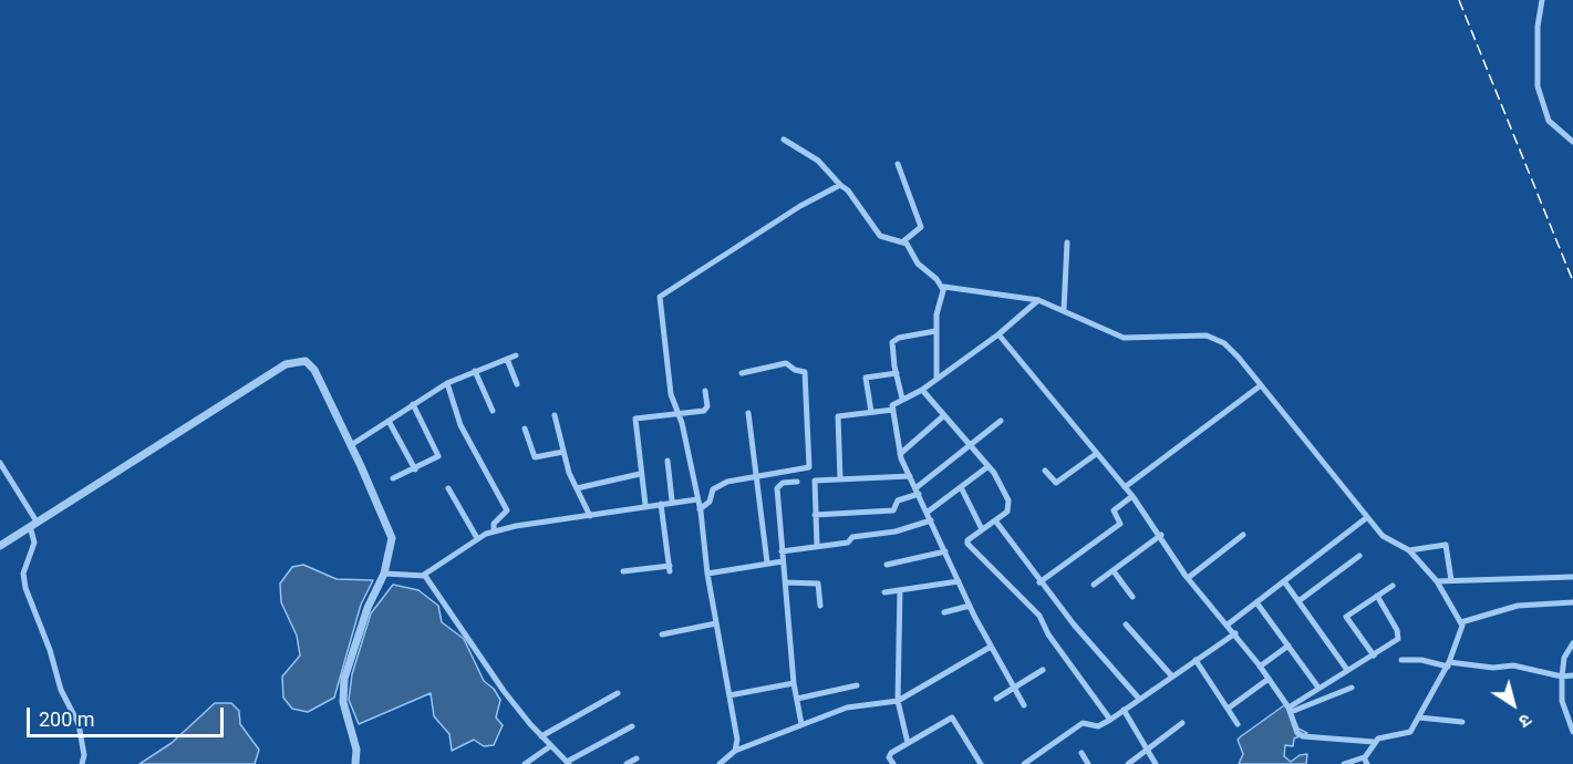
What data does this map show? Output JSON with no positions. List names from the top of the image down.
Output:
{
  "scale_bar": "200 m",
  "north": "bottom right"
}
